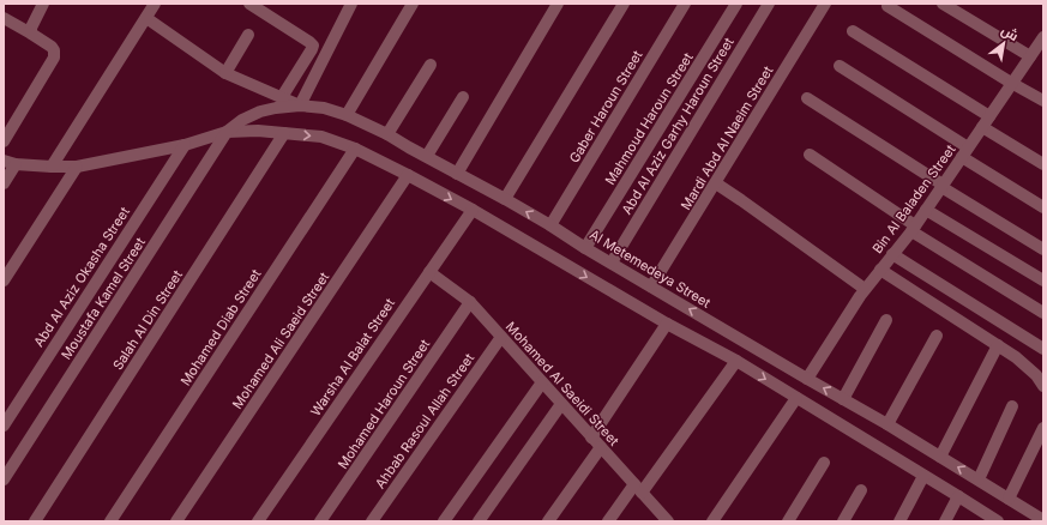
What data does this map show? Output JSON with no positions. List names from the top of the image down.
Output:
{
  "streets": {
    "street": [
      "Gaber Haroun Street",
      "Mahmoud Haroun Street",
      "Abd Al Aziz Garhy Haroun Street",
      "Mardi Abd Al Naeim Street",
      "Bin Al Baladen Street",
      "Al Metemedeya Street",
      "Abd Al Aziz Okasha Street",
      "Moustafa Kamel Street",
      "Salah Al Din Street",
      "Mohamed Diab Street",
      "Mohamed Ali Saeid Street",
      "Warsha Al Balat Street",
      "Mohamed Al Saeidi Street",
      "Mohamed Haroun Street",
      "Ahbab Rasoul Allah Street"
    ]
  },
  "crossings": [
    ["Gaber Haroun Street", "Al Metemedeya Street"],
    ["Mahmoud Haroun Street", "Al Metemedeya Street"],
    ["Abd Al Aziz Garhy Haroun Street", "Al Metemedeya Street"],
    ["Mardi Abd Al Naeim Street", "Al Metemedeya Street"],
    ["Bin Al Baladen Street", "Al Metemedeya Street"],
    ["Al Metemedeya Street", "Abd Al Aziz Okasha Street"],
    ["Al Metemedeya Street", "Moustafa Kamel Street"],
    ["Al Metemedeya Street", "Salah Al Din Street"],
    ["Al Metemedeya Street", "Mohamed Diab Street"],
    ["Al Metemedeya Street", "Mohamed Ali Saeid Street"],
    ["Al Metemedeya Street", "Warsha Al Balat Street"],
    ["Warsha Al Balat Street", "Mohamed Al Saeidi Street"],
    ["Mohamed Al Saeidi Street", "Mohamed Haroun Street"],
    ["Mohamed Al Saeidi Street", "Ahbab Rasoul Allah Street"]
  ],
  "north": "top right"
}
